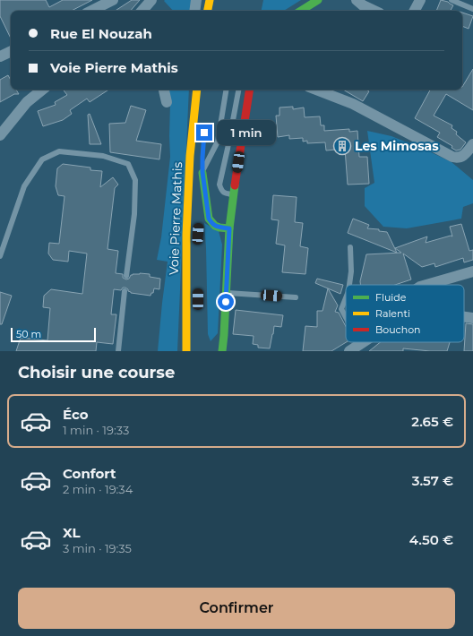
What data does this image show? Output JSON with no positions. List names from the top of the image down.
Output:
{
  "streets": {
    "main road": ["Voie Pierre Mathis"]
  },
  "places": {
    "building": ["Les Mimosas"]
  },
  "legend": ["Fluide", "Ralenti", "Bouchon"],
  "scale_bar": "50 m",
  "page": {
    "banner": ["Rue El Nouzah", "Voie Pierre Mathis"],
    "bubble": "1 min",
    "scale": "50 m",
    "heading": "Choisir une course",
    "list": [
      {
        "name": "Éco",
        "note": "1 min · 19:33",
        "value": "2.65 €"
      },
      {
        "name": "Confort",
        "note": "2 min · 19:34",
        "value": "3.57 €"
      },
      {
        "name": "XL",
        "note": "3 min · 19:35",
        "value": "4.50 €"
      }
    ],
    "buttons": "Confirmer"
  }
}
